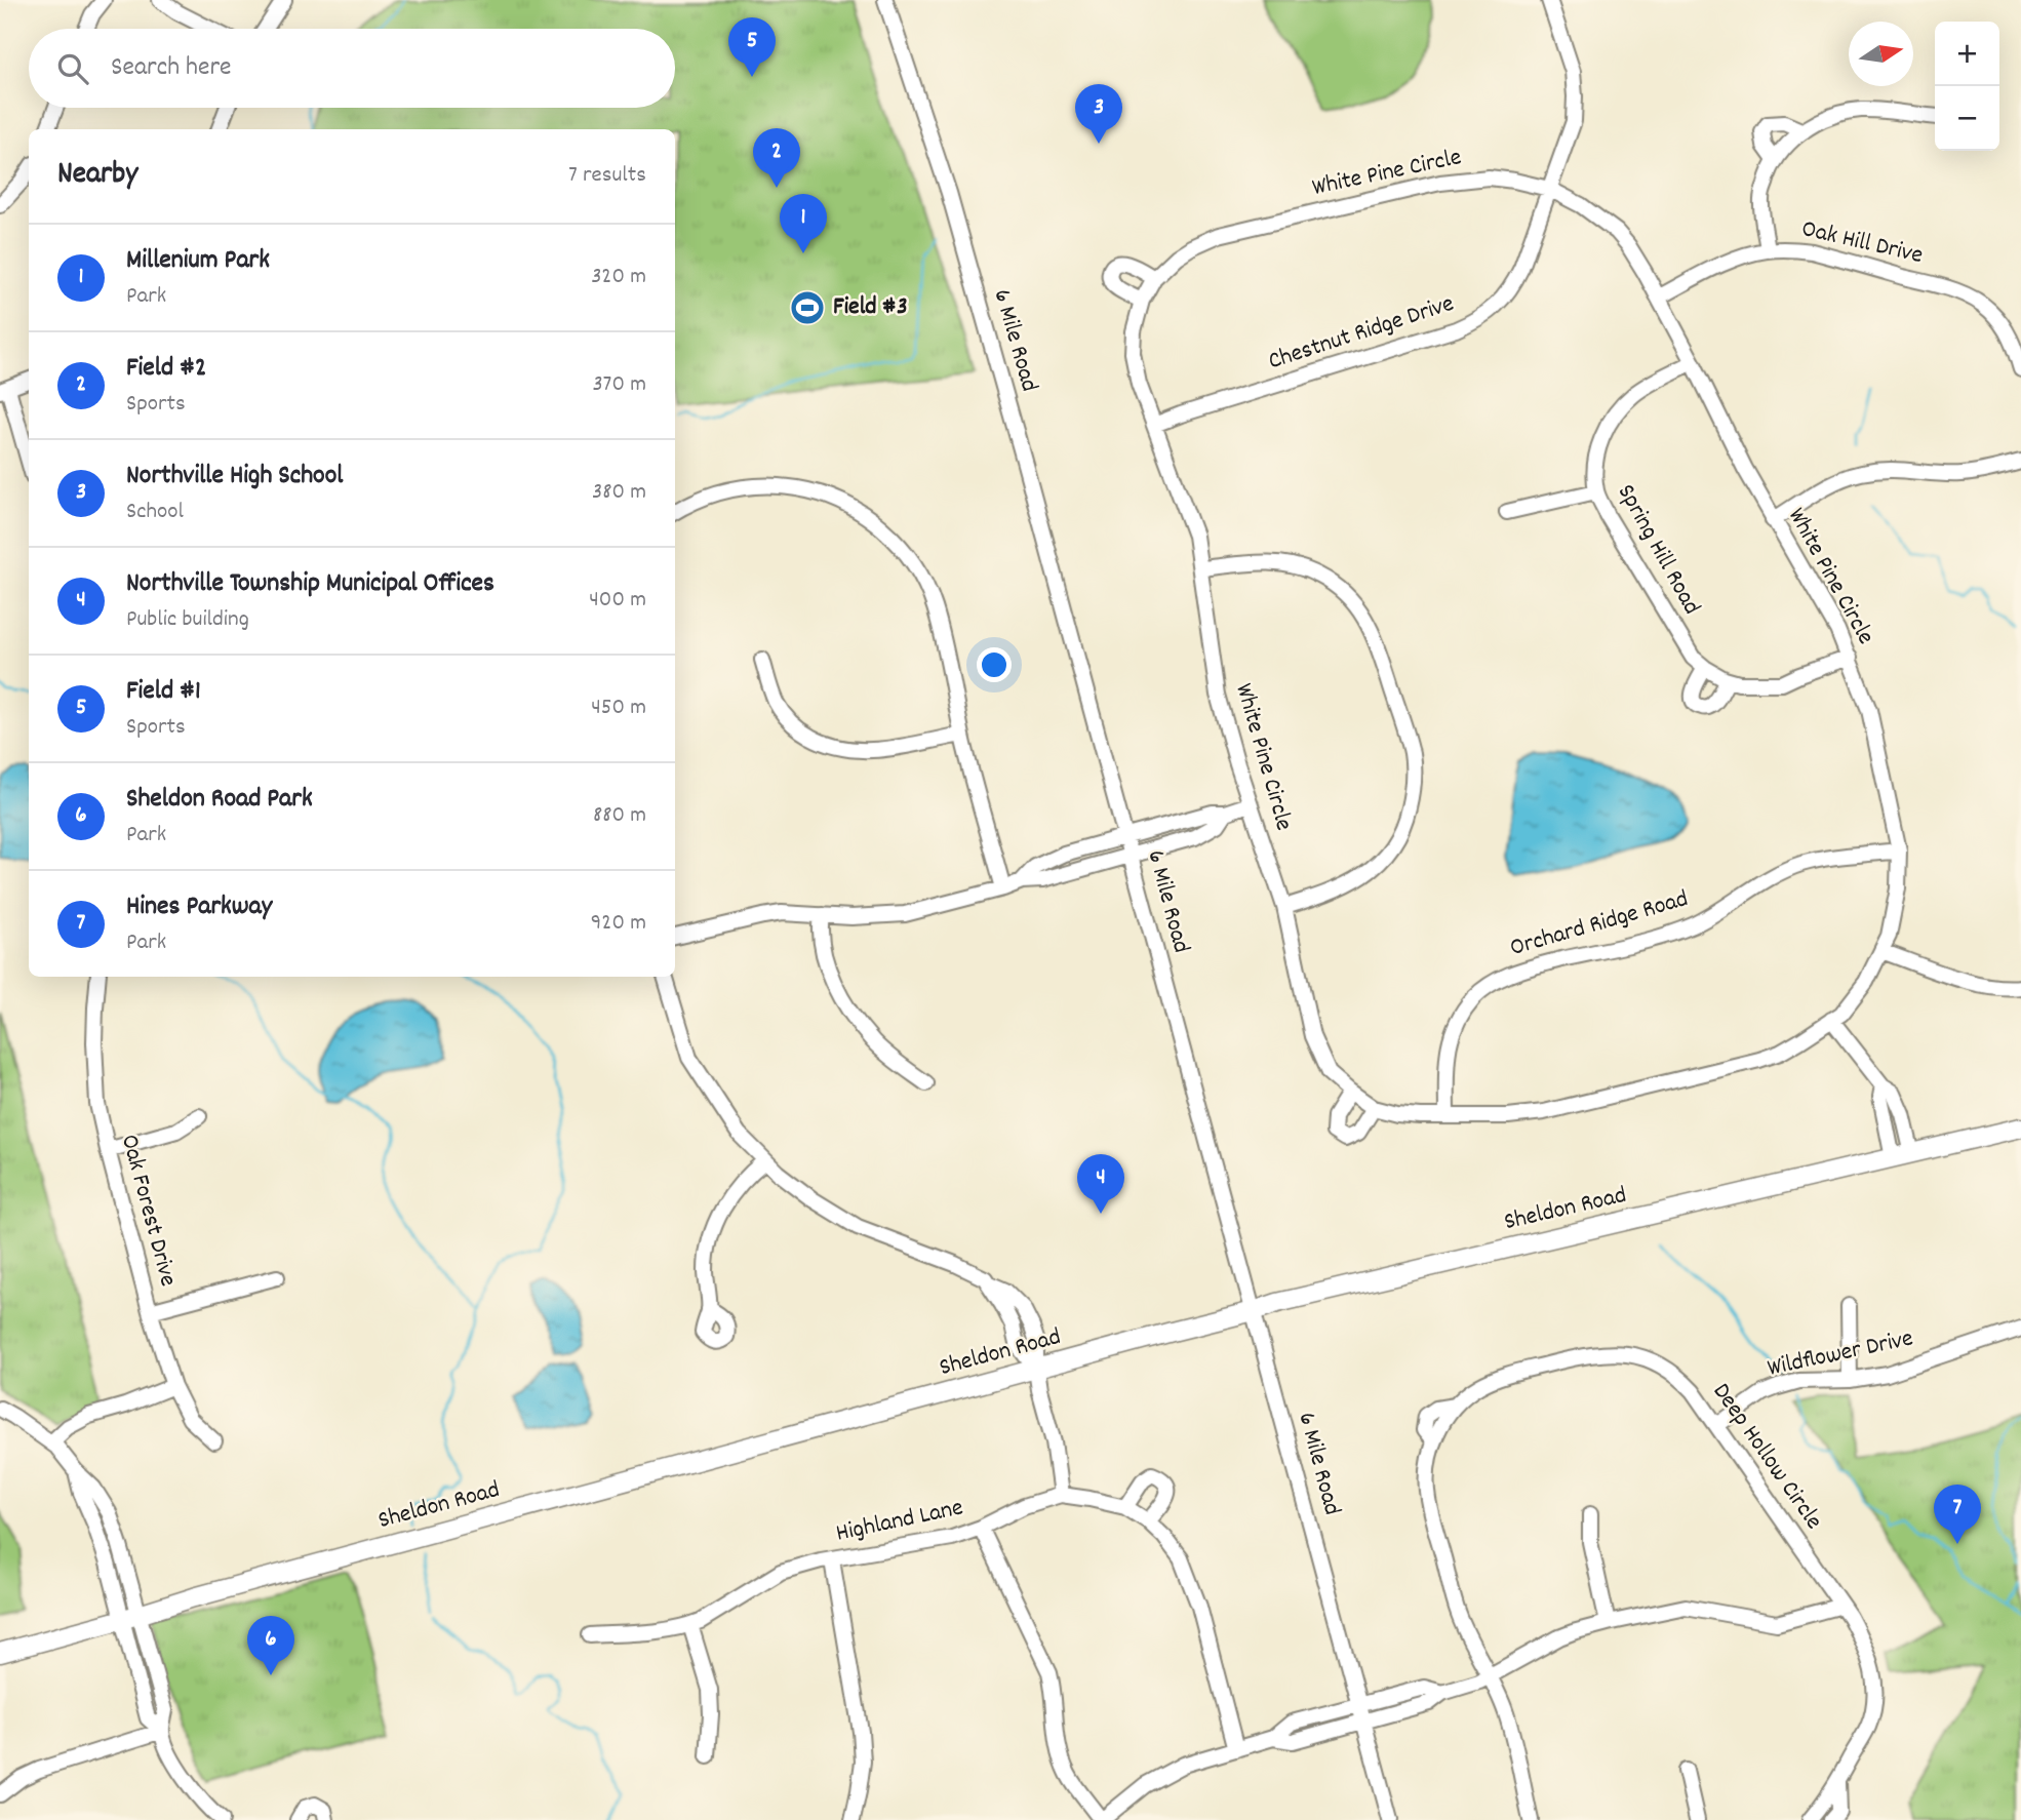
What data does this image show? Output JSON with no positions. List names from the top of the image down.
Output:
{
  "streets": {
    "main road": ["Sheldon Road"],
    "street": [
      "White Pine Circle",
      "Oak Hill Drive",
      "Chestnut Ridge Drive",
      "6 Mile Road",
      "Spring Hill Road",
      "Orchard Ridge Road",
      "Oak Forest Drive",
      "Wildflower Drive",
      "Deep Hollow Circle",
      "Highland Lane"
    ]
  },
  "crossings": [
    ["White Pine Circle", "Oak Hill Drive"],
    ["White Pine Circle", "Chestnut Ridge Drive"],
    ["White Pine Circle", "6 Mile Road"],
    ["White Pine Circle", "Spring Hill Road"],
    ["White Pine Circle", "Orchard Ridge Road"],
    ["6 Mile Road", "Sheldon Road"],
    ["Wildflower Drive", "Deep Hollow Circle"]
  ],
  "places": {
    "sports": ["Field #3"]
  },
  "north": "right",
  "page": {
    "pins": [
      "5",
      "3",
      "2",
      "1",
      "4",
      "7",
      "6"
    ],
    "map_buttons": ["+", "−"],
    "search": "Search here",
    "heading": ["Nearby", "7 results"],
    "list": [
      {
        "mark": "1",
        "name": "Millenium Park",
        "note": "Park",
        "value": "320 m"
      },
      {
        "mark": "2",
        "name": "Field #2",
        "note": "Sports",
        "value": "370 m"
      },
      {
        "mark": "3",
        "name": "Northville High School",
        "note": "School",
        "value": "380 m"
      },
      {
        "mark": "4",
        "name": "Northville Township Municipal Offices",
        "note": "Public building",
        "value": "400 m"
      },
      {
        "mark": "5",
        "name": "Field #1",
        "note": "Sports",
        "value": "450 m"
      },
      {
        "mark": "6",
        "name": "Sheldon Road Park",
        "note": "Park",
        "value": "880 m"
      },
      {
        "mark": "7",
        "name": "Hines Parkway",
        "note": "Park",
        "value": "920 m"
      }
    ]
  }
}
